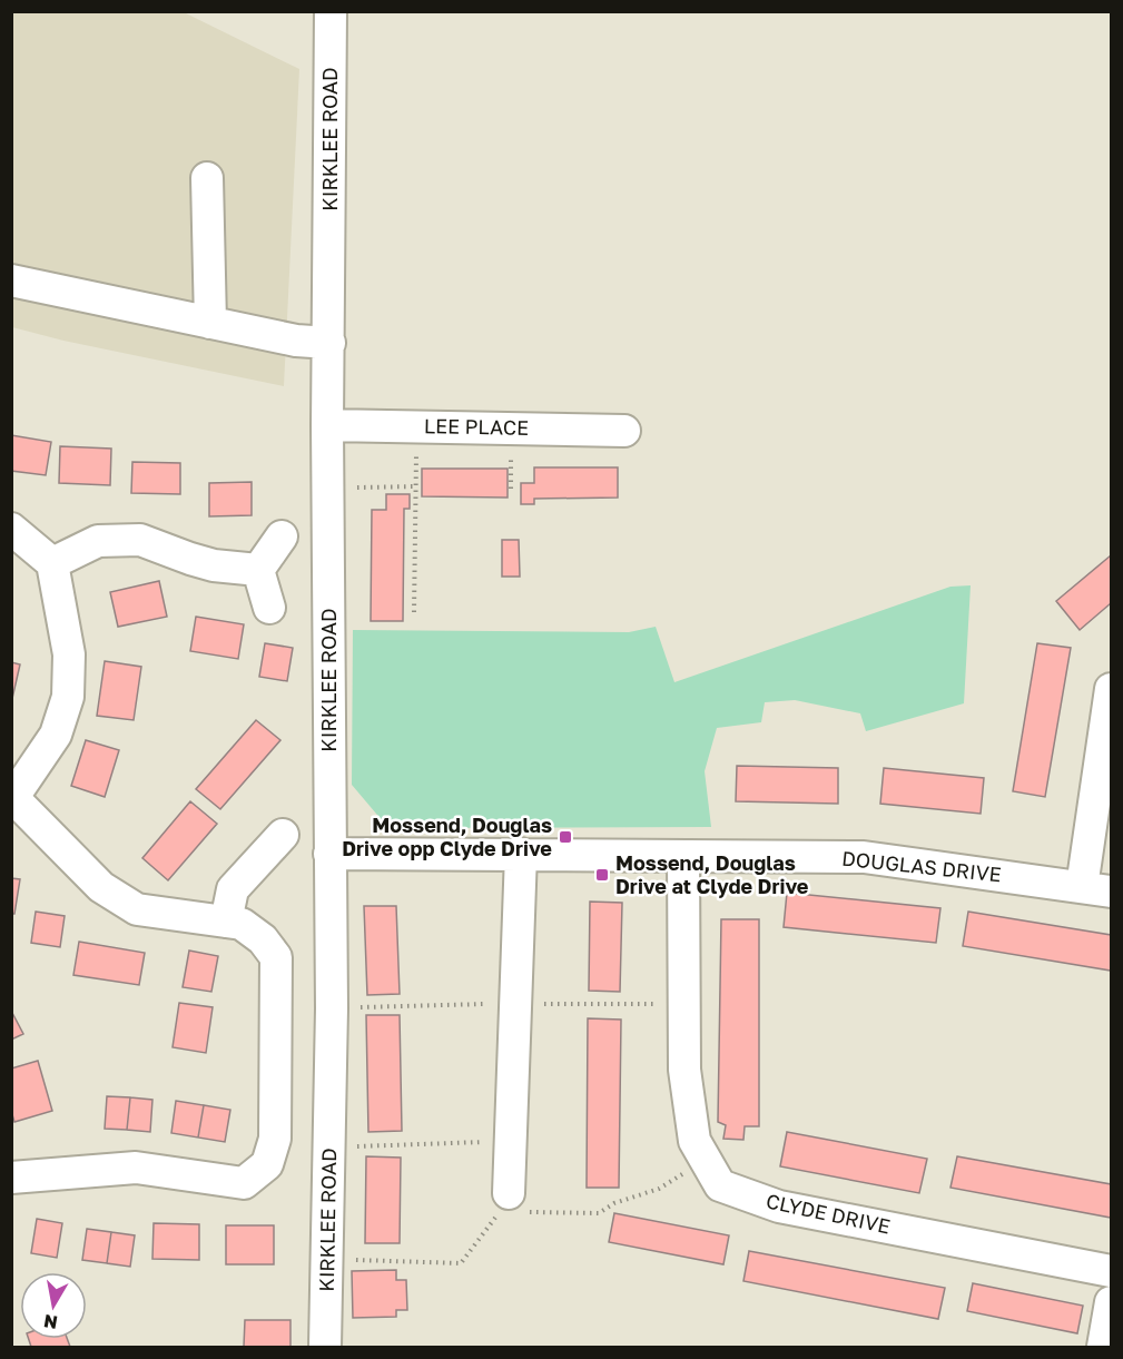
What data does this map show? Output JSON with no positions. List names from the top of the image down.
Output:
{
  "streets": {
    "street": [
      "KIRKLEE ROAD",
      "LEE PLACE",
      "DOUGLAS DRIVE",
      "CLYDE DRIVE"
    ]
  },
  "crossings": [
    ["KIRKLEE ROAD", "LEE PLACE"],
    ["KIRKLEE ROAD", "DOUGLAS DRIVE"],
    ["DOUGLAS DRIVE", "CLYDE DRIVE"]
  ],
  "places": {
    "transit": ["Mossend, Douglas Drive opp Clyde Drive", "Mossend, Douglas Drive at Clyde Drive"]
  },
  "north": "bottom"
}
